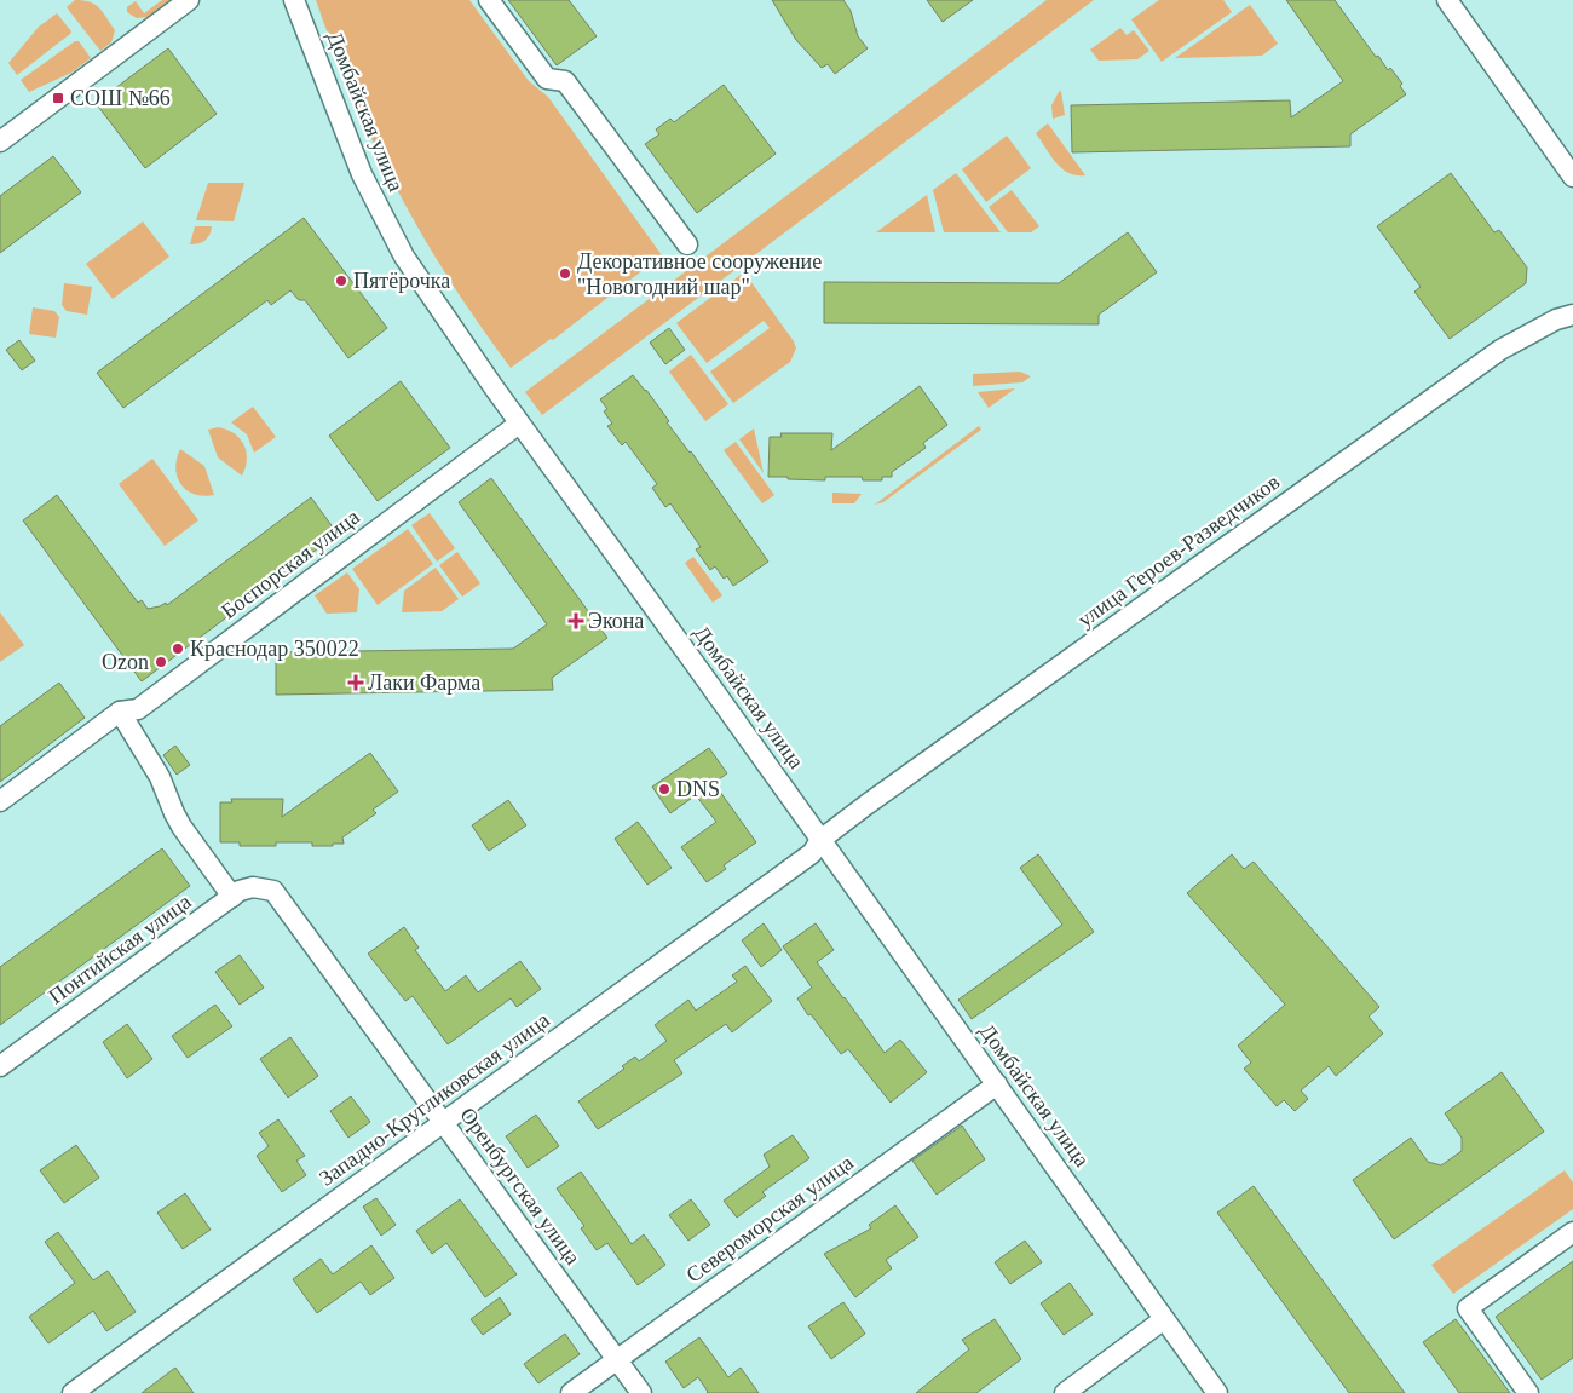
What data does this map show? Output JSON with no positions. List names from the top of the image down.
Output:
{
  "streets": {
    "street": [
      "Домбайская улица",
      "улица Героев-Разведчиков",
      "Боспорская улица",
      "Понтийская улица",
      "Западно-Кругликовская улица",
      "Оренбургская улица",
      "Североморская улица"
    ]
  },
  "crossings": [
    ["Домбайская улица", "улица Героев-Разведчиков"],
    ["Домбайская улица", "Боспорская улица"],
    ["Домбайская улица", "Западно-Кругликовская улица"],
    ["Домбайская улица", "Североморская улица"],
    ["улица Героев-Разведчиков", "Западно-Кругликовская улица"],
    ["Понтийская улица", "Оренбургская улица"],
    ["Западно-Кругликовская улица", "Оренбургская улица"],
    ["Оренбургская улица", "Североморская улица"]
  ],
  "places": {
    "transit": ["СОШ №66"],
    "other": [
      "Декоративное сооружение \"Новогодний шар\"",
      "Пятёрочка",
      "Краснодар 350022",
      "Ozon",
      "DNS"
    ],
    "health": ["Экона", "Лаки Фарма"]
  }
}
